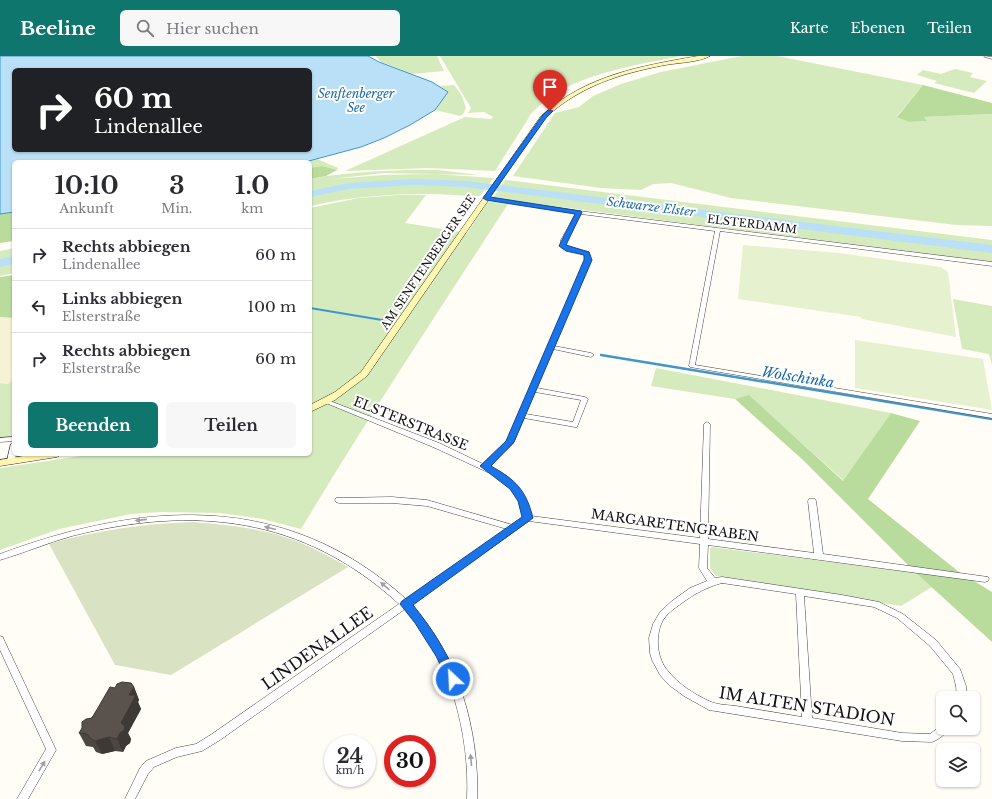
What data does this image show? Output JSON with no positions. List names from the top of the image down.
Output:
{
  "streets": {
    "street": [
      "ELSTERDAMM",
      "AM SENFTENBERGER SEE",
      "ELSTERSTRASSE",
      "MARGARETENGRABEN",
      "LINDENALLEE",
      "IM ALTEN STADION"
    ]
  },
  "crossings": [
    ["ELSTERDAMM", "AM SENFTENBERGER SEE"],
    ["AM SENFTENBERGER SEE", "ELSTERSTRASSE"],
    ["ELSTERSTRASSE", "MARGARETENGRABEN"],
    ["ELSTERSTRASSE", "LINDENALLEE"],
    ["MARGARETENGRABEN", "LINDENALLEE"]
  ],
  "water": ["Senftenberger See", "Schwarze Elster", "Wolschinka"],
  "page": {
    "header": "Beeline",
    "search": "Hier suchen",
    "nav": ["Karte", "Ebenen", "Teilen"],
    "turn": ["60 m", "Lindenallee"],
    "eta": [
      "10:10",
      "Ankunft",
      "3",
      "Min.",
      "1.0",
      "km"
    ],
    "list": [
      {
        "name": "Rechts abbiegen",
        "note": "Lindenallee",
        "value": "60 m"
      },
      {
        "name": "Links abbiegen",
        "note": "Elsterstraße",
        "value": "100 m"
      },
      {
        "name": "Rechts abbiegen",
        "note": "Elsterstraße",
        "value": "60 m"
      }
    ],
    "buttons": ["Beenden", "Teilen"],
    "speed": "24 km/h",
    "limit": "30"
  }
}
